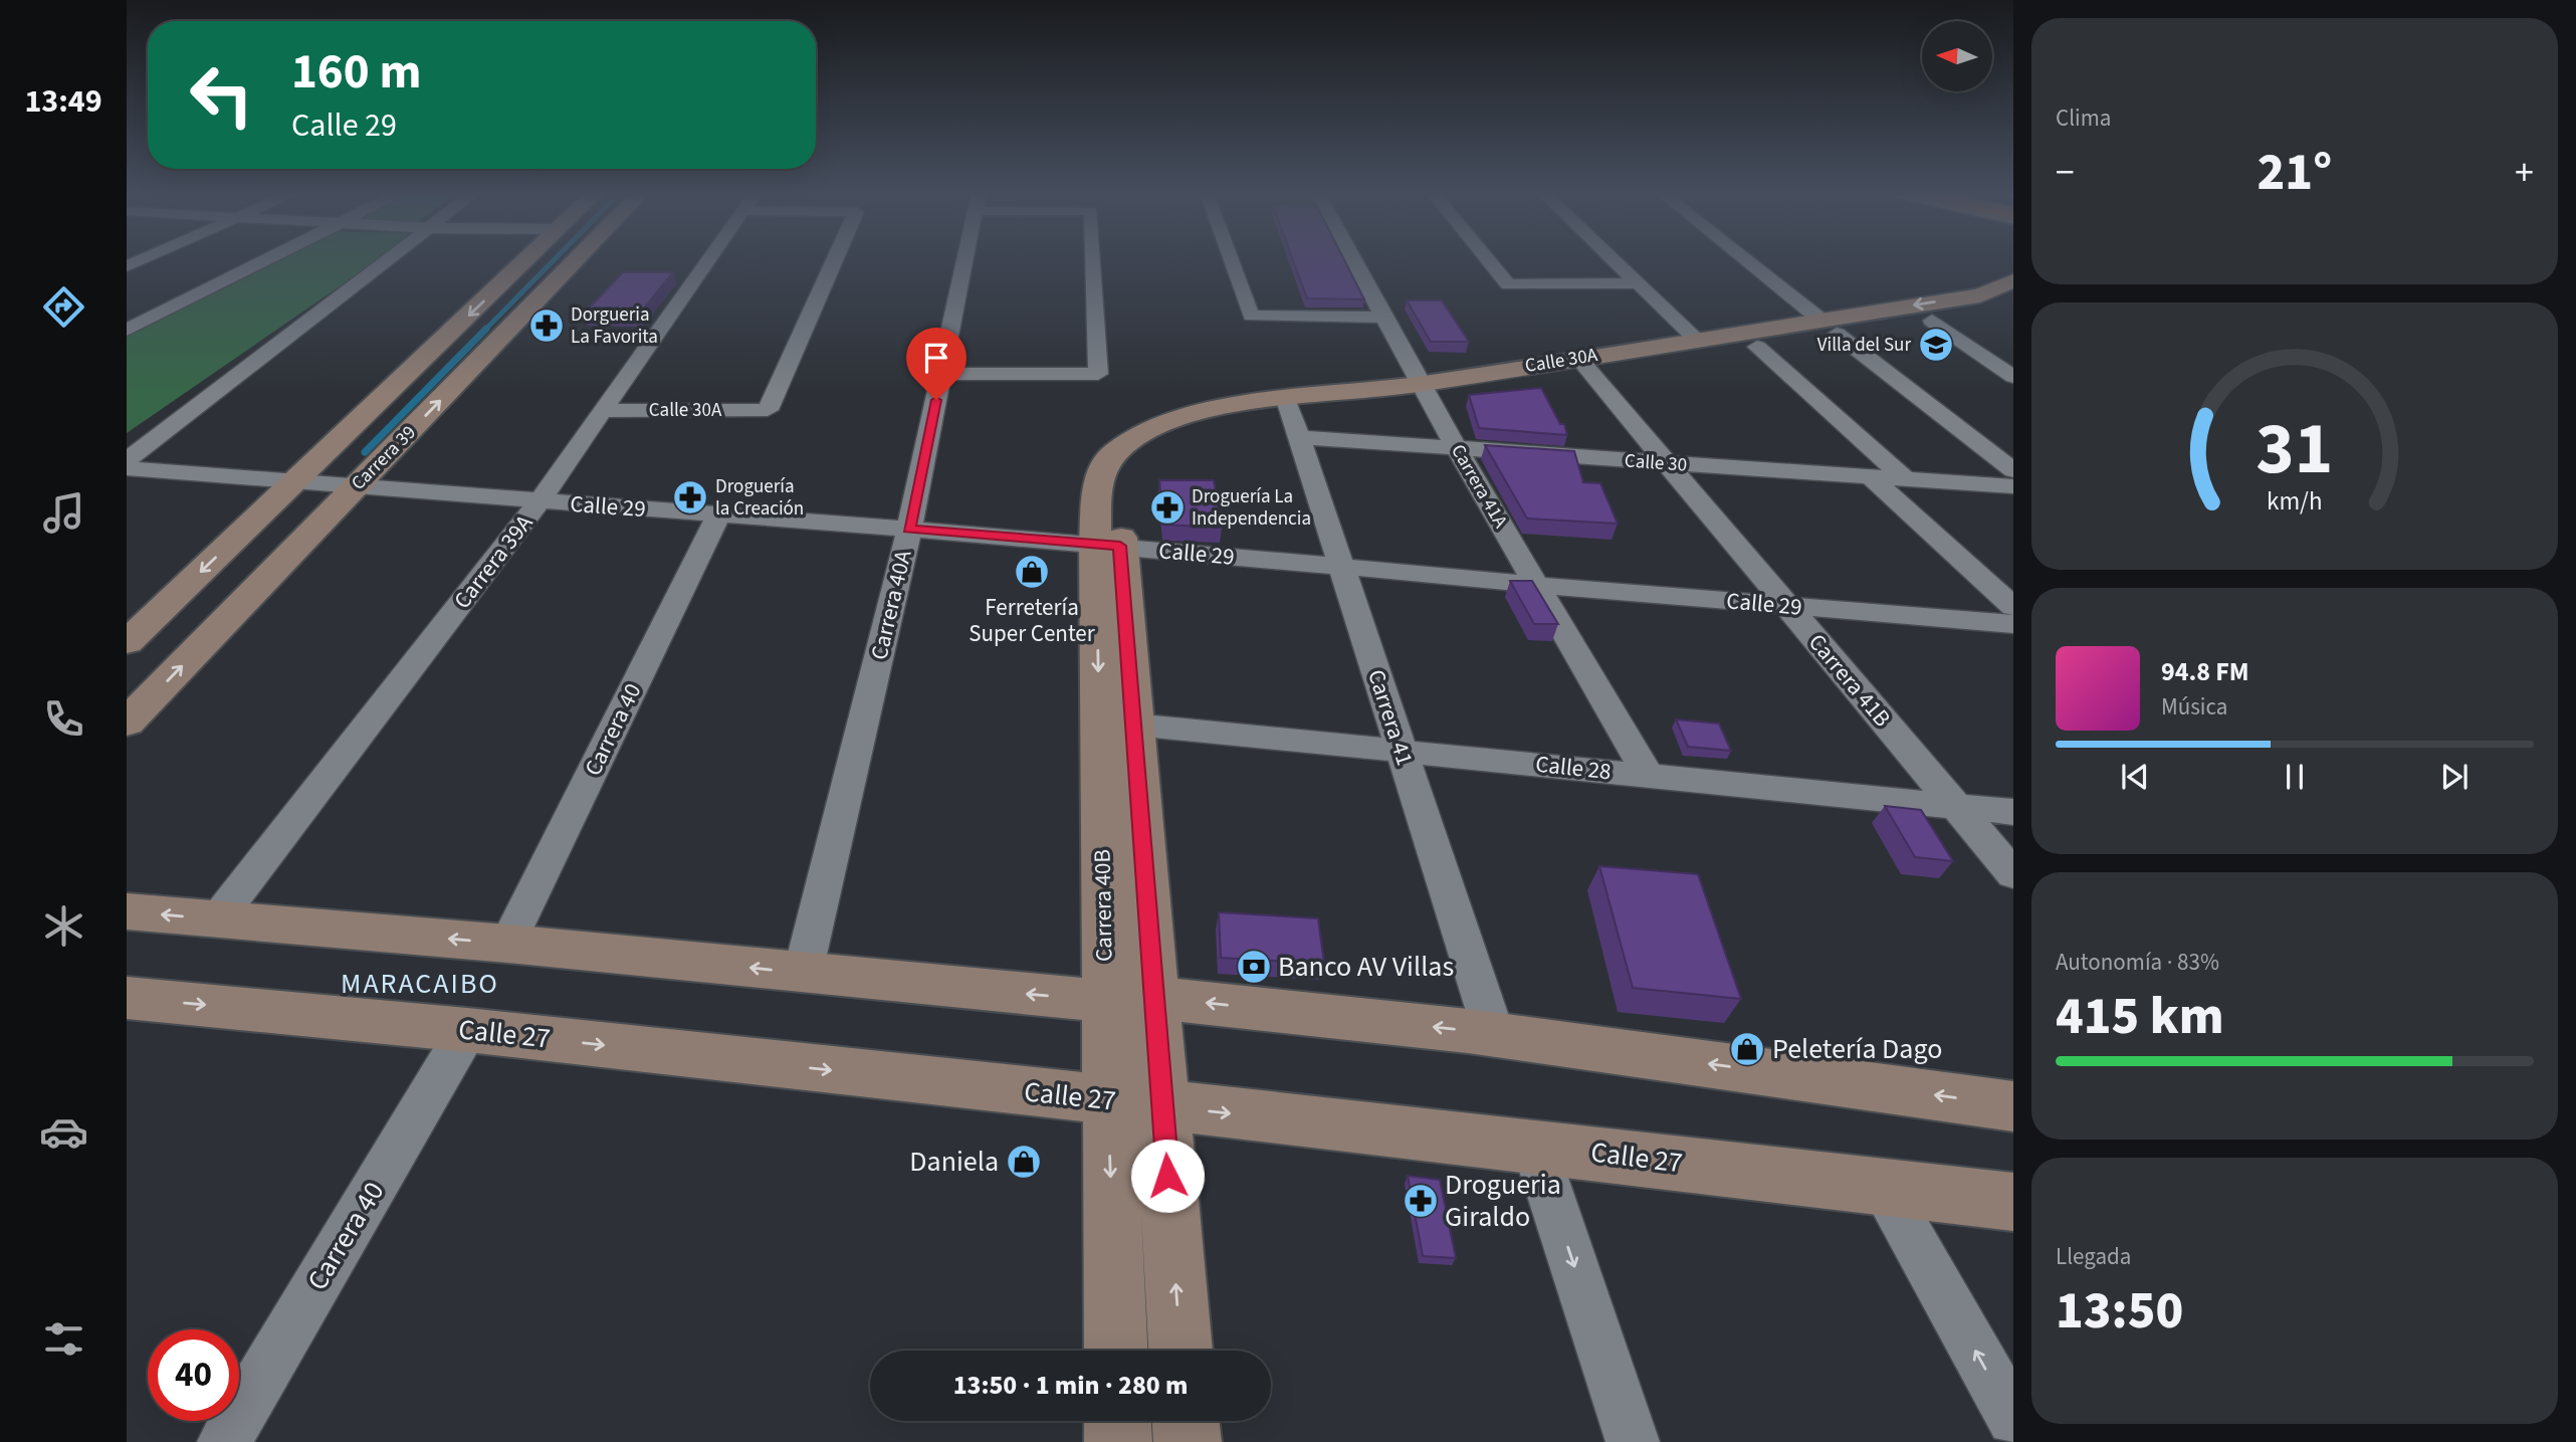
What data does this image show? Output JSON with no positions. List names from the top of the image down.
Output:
{
  "streets": {
    "main road": [
      "Calle 30A",
      "Carrera 39",
      "Carrera 40B",
      "Calle 27"
    ],
    "street": [
      "Calle 30",
      "Carrera 41A",
      "Calle 29",
      "Carrera 39A",
      "Carrera 40A",
      "Carrera 41B",
      "Carrera 41",
      "Carrera 40",
      "Calle 28"
    ]
  },
  "crossings": [
    ["Calle 30A", "Calle 30"],
    ["Calle 30A", "Carrera 41A"],
    ["Calle 30A", "Carrera 39A"],
    ["Calle 30A", "Carrera 41B"],
    ["Calle 30A", "Carrera 41"],
    ["Calle 30A", "Carrera 40B"],
    ["Carrera 39", "Calle 29"],
    ["Calle 30", "Carrera 41A"],
    ["Calle 30", "Carrera 41B"],
    ["Calle 30", "Carrera 41"],
    ["Carrera 41A", "Calle 29"],
    ["Carrera 41A", "Calle 28"],
    ["Calle 29", "Carrera 39A"],
    ["Calle 29", "Carrera 40A"],
    ["Calle 29", "Carrera 41B"],
    ["Calle 29", "Carrera 41"],
    ["Calle 29", "Carrera 40"],
    ["Calle 29", "Carrera 40B"],
    ["Carrera 41B", "Calle 28"],
    ["Carrera 41", "Calle 28"],
    ["Carrera 40", "Calle 27"],
    ["Calle 28", "Carrera 40B"],
    ["Carrera 40B", "Calle 27"]
  ],
  "districts": ["MARACAIBO"],
  "places": {
    "pharmacy": [
      "Dorgueria La Favorita",
      "Droguería la Creación",
      "Droguería La Independencia",
      "Drogueria Giraldo"
    ],
    "school or university": ["Villa del Sur"],
    "shop": ["Ferretería Super Center", "Peletería Dago", "Daniela"],
    "bank": ["Banco AV Villas"]
  },
  "north": "left",
  "page": {
    "tabs": "13:49",
    "tile": [
      "Clima",
      ["Autonomía · 83%", "415 km"],
      ["Llegada", "13:50"]
    ],
    "turn": ["160 m", "Calle 29"],
    "heat": ["−", "21°", "+"],
    "song": ["94.8 FM", "Música"],
    "limit": "40",
    "trip": "13:50 · 1 min · 280 m",
    "gauge": ["31", "km/h"]
  }
}
